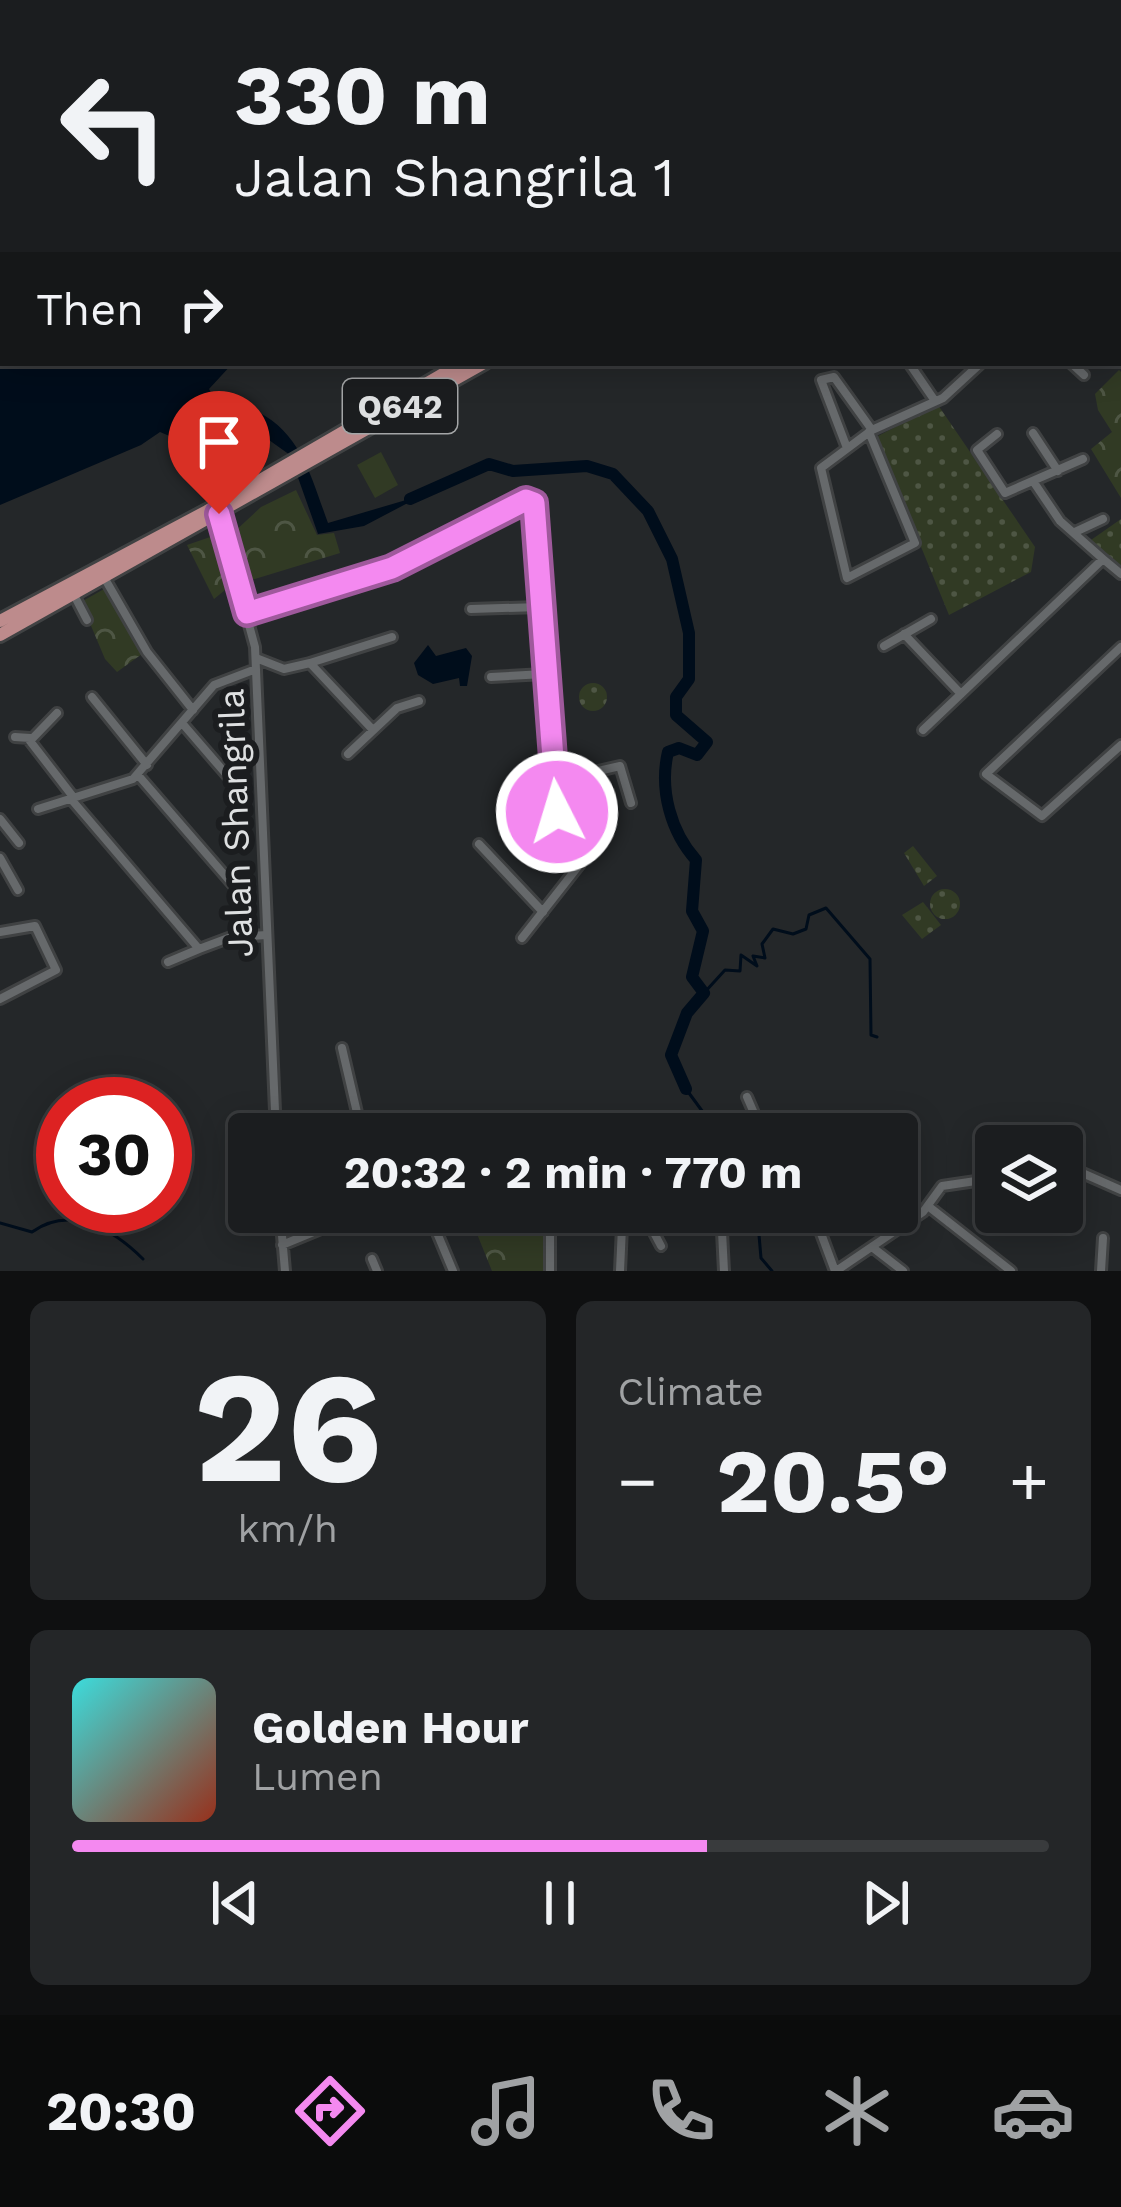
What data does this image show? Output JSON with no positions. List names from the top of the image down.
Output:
{
  "streets": {
    "main road": ["Q642"],
    "street": ["Jalan Shangrila"]
  },
  "crossings": [
    ["Q642", "Jalan Shangrila"]
  ],
  "page": {
    "turn": ["330 m", "Jalan Shangrila 1"],
    "then": "Then",
    "limit": "30",
    "trip": "20:32 · 2 min · 770 m",
    "tile": [
      ["26", "km/h"],
      "Climate"
    ],
    "heat": ["−", "20.5°", "+"],
    "song": ["Golden Hour", "Lumen"],
    "tabs": "20:30"
  }
}
